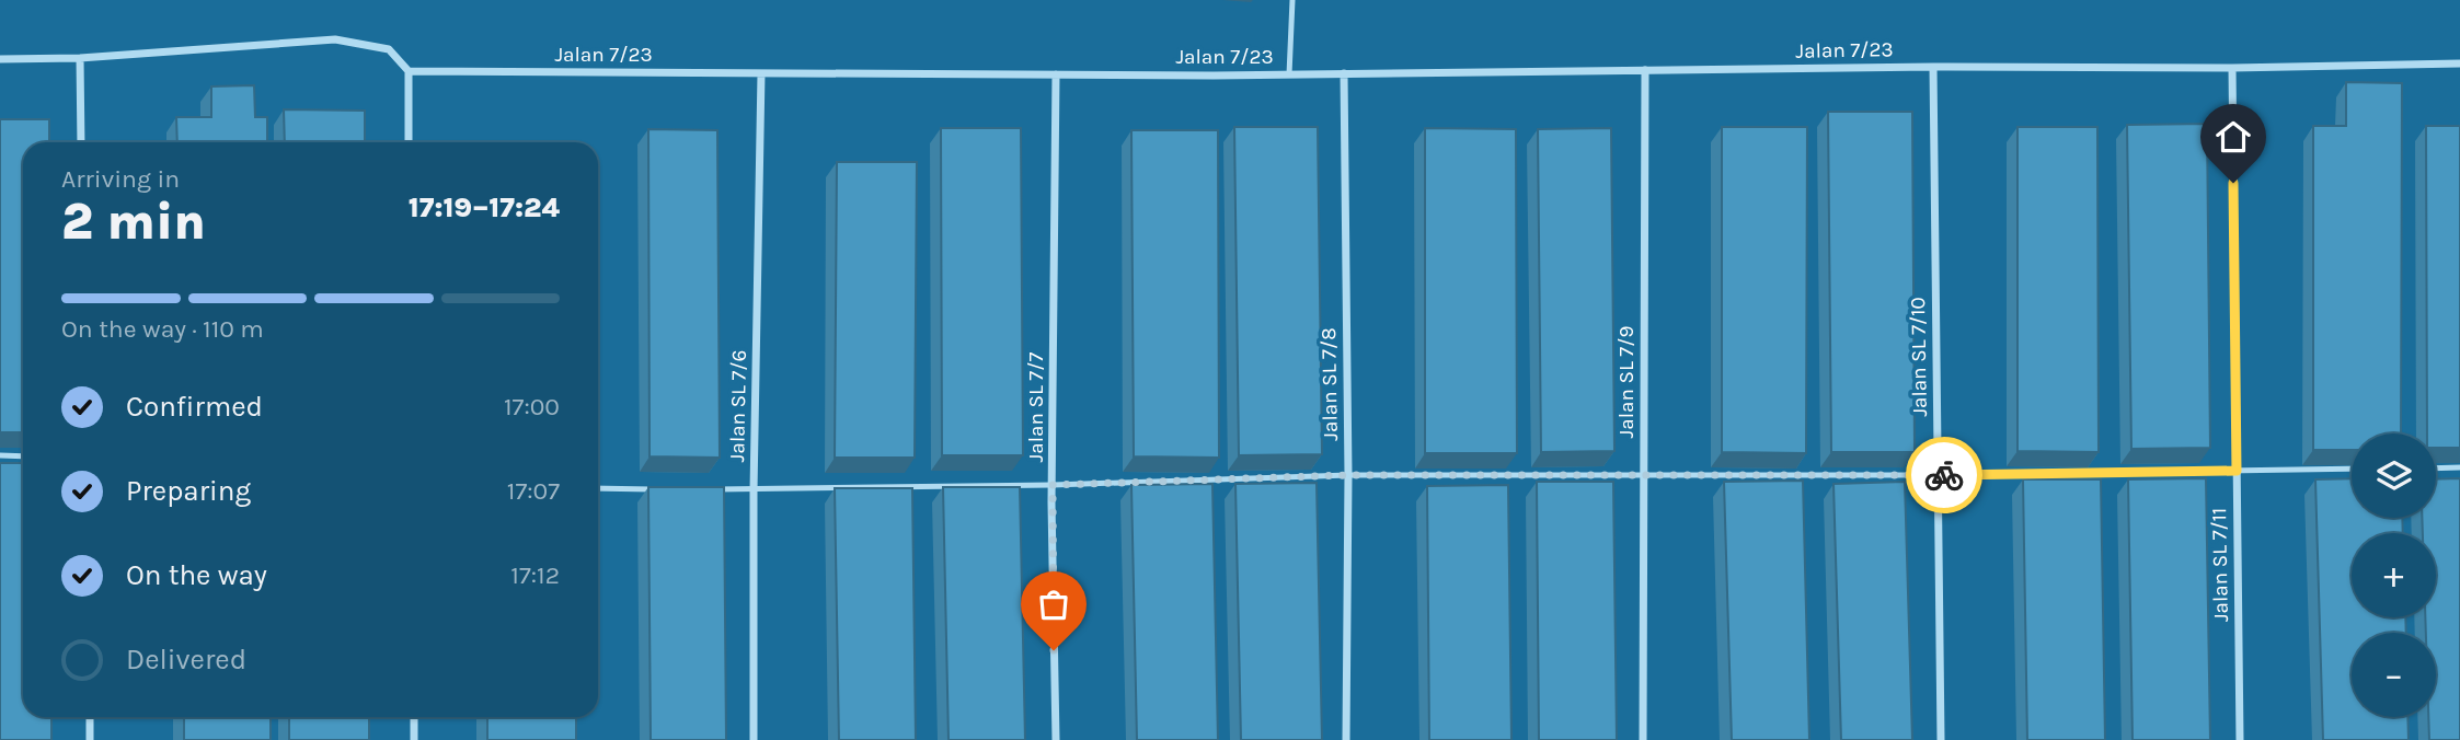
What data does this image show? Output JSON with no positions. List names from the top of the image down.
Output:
{
  "streets": {
    "street": [
      "Jalan 7/23",
      "Jalan SL 7/10",
      "Jalan SL 7/9",
      "Jalan SL 7/8",
      "Jalan SL 7/6",
      "Jalan SL 7/7",
      "Jalan SL 7/11"
    ]
  },
  "crossings": [
    ["Jalan 7/23", "Jalan SL 7/10"],
    ["Jalan 7/23", "Jalan SL 7/9"],
    ["Jalan 7/23", "Jalan SL 7/8"],
    ["Jalan 7/23", "Jalan SL 7/6"],
    ["Jalan 7/23", "Jalan SL 7/7"],
    ["Jalan 7/23", "Jalan SL 7/11"]
  ],
  "page": {
    "heading": ["2 min", "Arriving in", "17:19–17:24"],
    "bar": "On the way · 110 m",
    "list": [
      ["Confirmed", "17:00"],
      ["Preparing", "17:07"],
      ["On the way", "17:12"],
      "Delivered"
    ],
    "map_buttons": ["+", "−"]
  }
}
